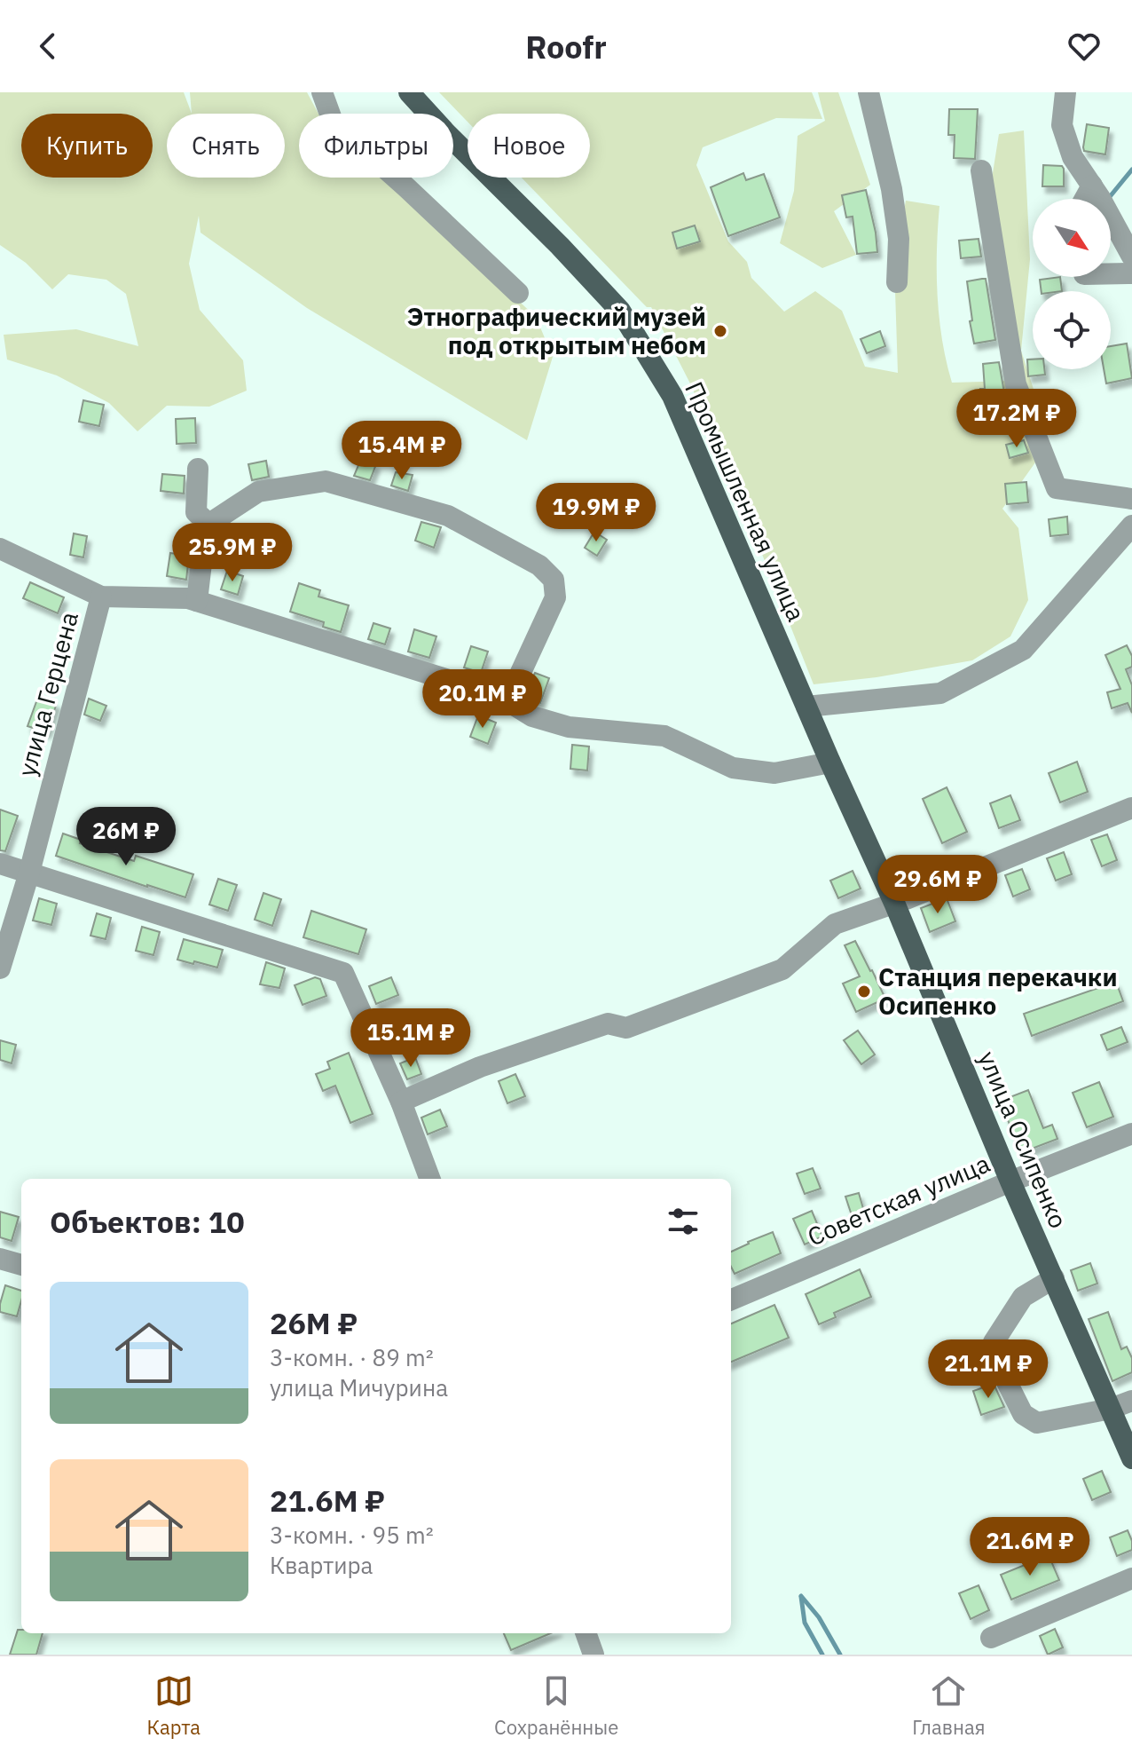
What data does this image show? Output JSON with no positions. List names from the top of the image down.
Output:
{
  "streets": {
    "main road": ["Промышленная улица", "улица Осипенко"],
    "street": ["улица Герцена", "Советская улица"]
  },
  "crossings": [
    ["Промышленная улица", "улица Осипенко"],
    ["улица Осипенко", "Советская улица"]
  ],
  "places": ["Этнографический музей под открытым небом", "Станция перекачки Осипенко"],
  "north": "bottom right",
  "page": {
    "header": "Roofr",
    "chip": [
      "Купить",
      "Снять",
      "Фильтры",
      "Новое"
    ],
    "price": [
      "17.2M ₽",
      "15.4M ₽",
      "19.9M ₽",
      "25.9M ₽",
      "20.1M ₽",
      "26M ₽",
      "29.6M ₽",
      "15.1M ₽",
      "21.1M ₽",
      "21.6M ₽"
    ],
    "heading": "Объектов: 10",
    "list": [
      {
        "name": "26M ₽",
        "note": "3-комн. · 89 m² · улица Мичурина"
      },
      {
        "name": "21.6M ₽",
        "note": "3-комн. · 95 m² · Квартира"
      }
    ],
    "tabs": ["Карта", "Сохранённые", "Главная"]
  }
}
